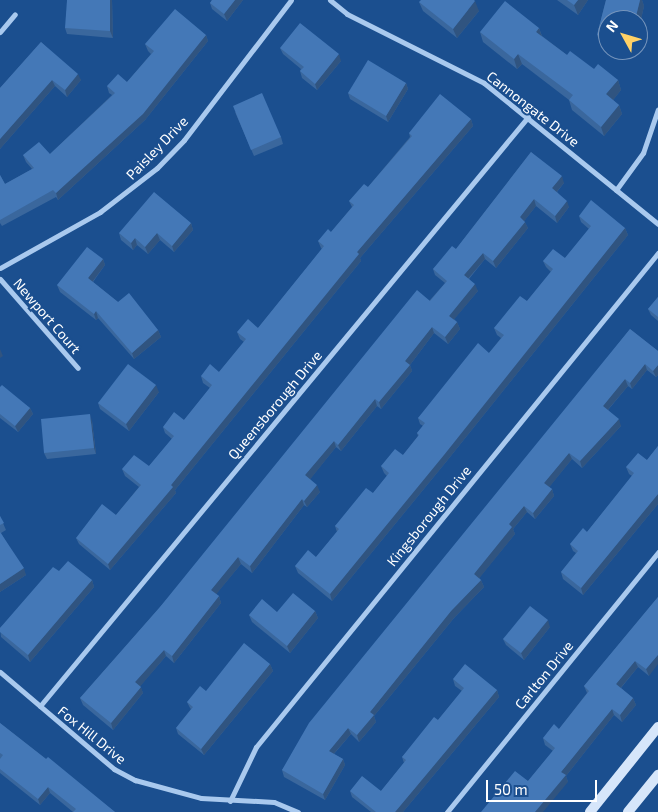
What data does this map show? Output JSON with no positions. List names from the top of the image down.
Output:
{
  "streets": {
    "street": [
      "Cannongate Drive",
      "Paisley Drive",
      "Newport Court",
      "Queensborough Drive",
      "Kingsborough Drive",
      "Carlton Drive",
      "Fox Hill Drive"
    ]
  },
  "crossings": [
    ["Cannongate Drive", "Queensborough Drive"],
    ["Queensborough Drive", "Fox Hill Drive"],
    ["Kingsborough Drive", "Fox Hill Drive"]
  ],
  "scale_bar": "50 m",
  "north": "top left"
}
